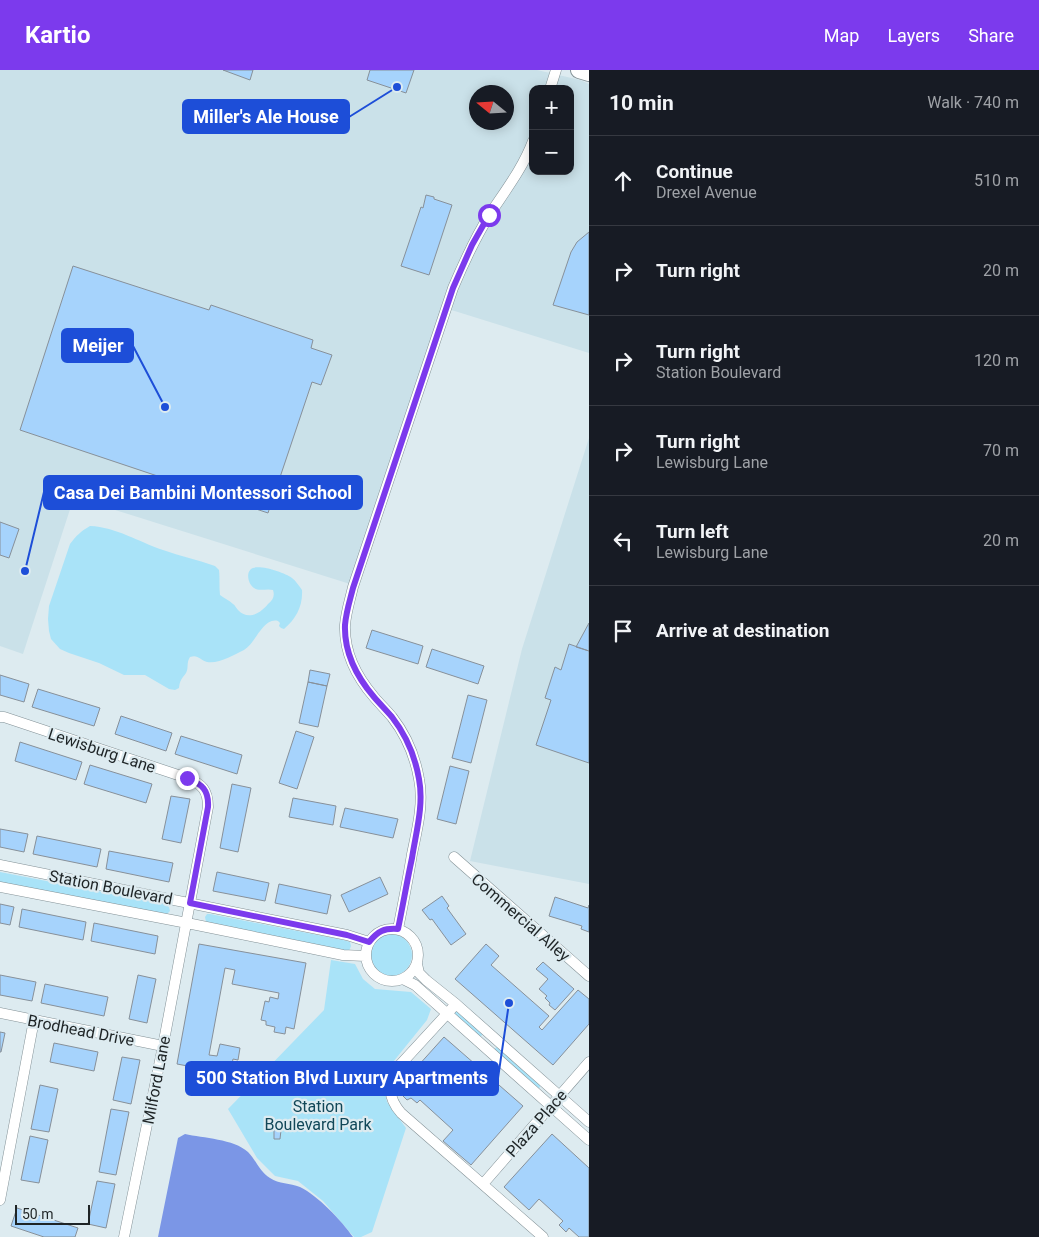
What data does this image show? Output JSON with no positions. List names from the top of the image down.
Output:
{
  "streets": {
    "street": [
      "Lewisburg Lane",
      "Station Boulevard",
      "Commercial Alley",
      "Brodhead Drive",
      "Milford Lane",
      "Plaza Place"
    ]
  },
  "crossings": [
    ["Lewisburg Lane", "Station Boulevard"],
    ["Lewisburg Lane", "Milford Lane"],
    ["Station Boulevard", "Milford Lane"],
    ["Brodhead Drive", "Milford Lane"]
  ],
  "parks": ["Station Boulevard Park"],
  "places": [
    "Miller's Ale House",
    "Meijer",
    "Casa Dei Bambini Montessori School",
    "500 Station Blvd Luxury Apartments"
  ],
  "scale_bar": "50 m",
  "north": "left",
  "page": {
    "header": "Kartio",
    "nav": ["Map", "Layers", "Share"],
    "heading": ["10 min", "Walk · 740 m"],
    "map_buttons": ["+", "−"],
    "list": [
      ["Continue", "Drexel Avenue", "510 m"],
      ["Turn right", "20 m"],
      ["Turn right", "Station Boulevard", "120 m"],
      ["Turn right", "Lewisburg Lane", "70 m"],
      ["Turn left", "Lewisburg Lane", "20 m"],
      "Arrive at destination"
    ],
    "scale": "50 m"
  }
}
